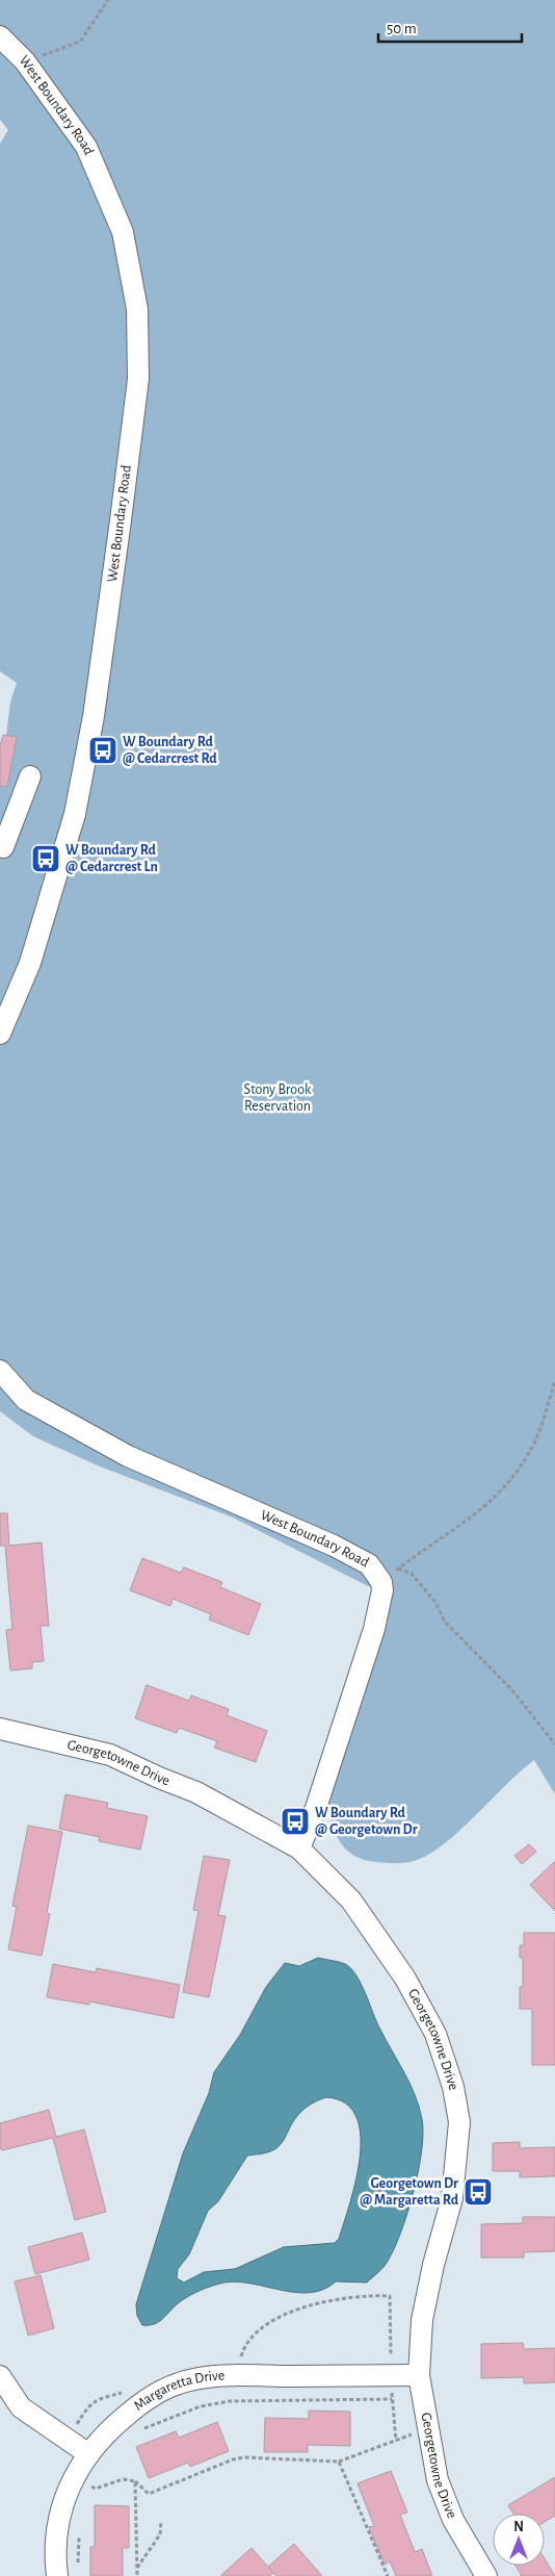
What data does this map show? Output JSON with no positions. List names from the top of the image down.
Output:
{
  "streets": {
    "street": ["West Boundary Road", "Georgetowne Drive", "Margaretta Drive"]
  },
  "crossings": [
    ["West Boundary Road", "Georgetowne Drive"],
    ["Georgetowne Drive", "Margaretta Drive"]
  ],
  "parks": ["Stony Brook Reservation"],
  "places": {
    "bus stop": [
      "W Boundary Rd @ Cedarcrest Rd",
      "W Boundary Rd @ Cedarcrest Ln",
      "W Boundary Rd @ Georgetown Dr",
      "Georgetown Dr @ Margaretta Rd"
    ]
  },
  "scale_bar": "50 m",
  "north": "top"
}
